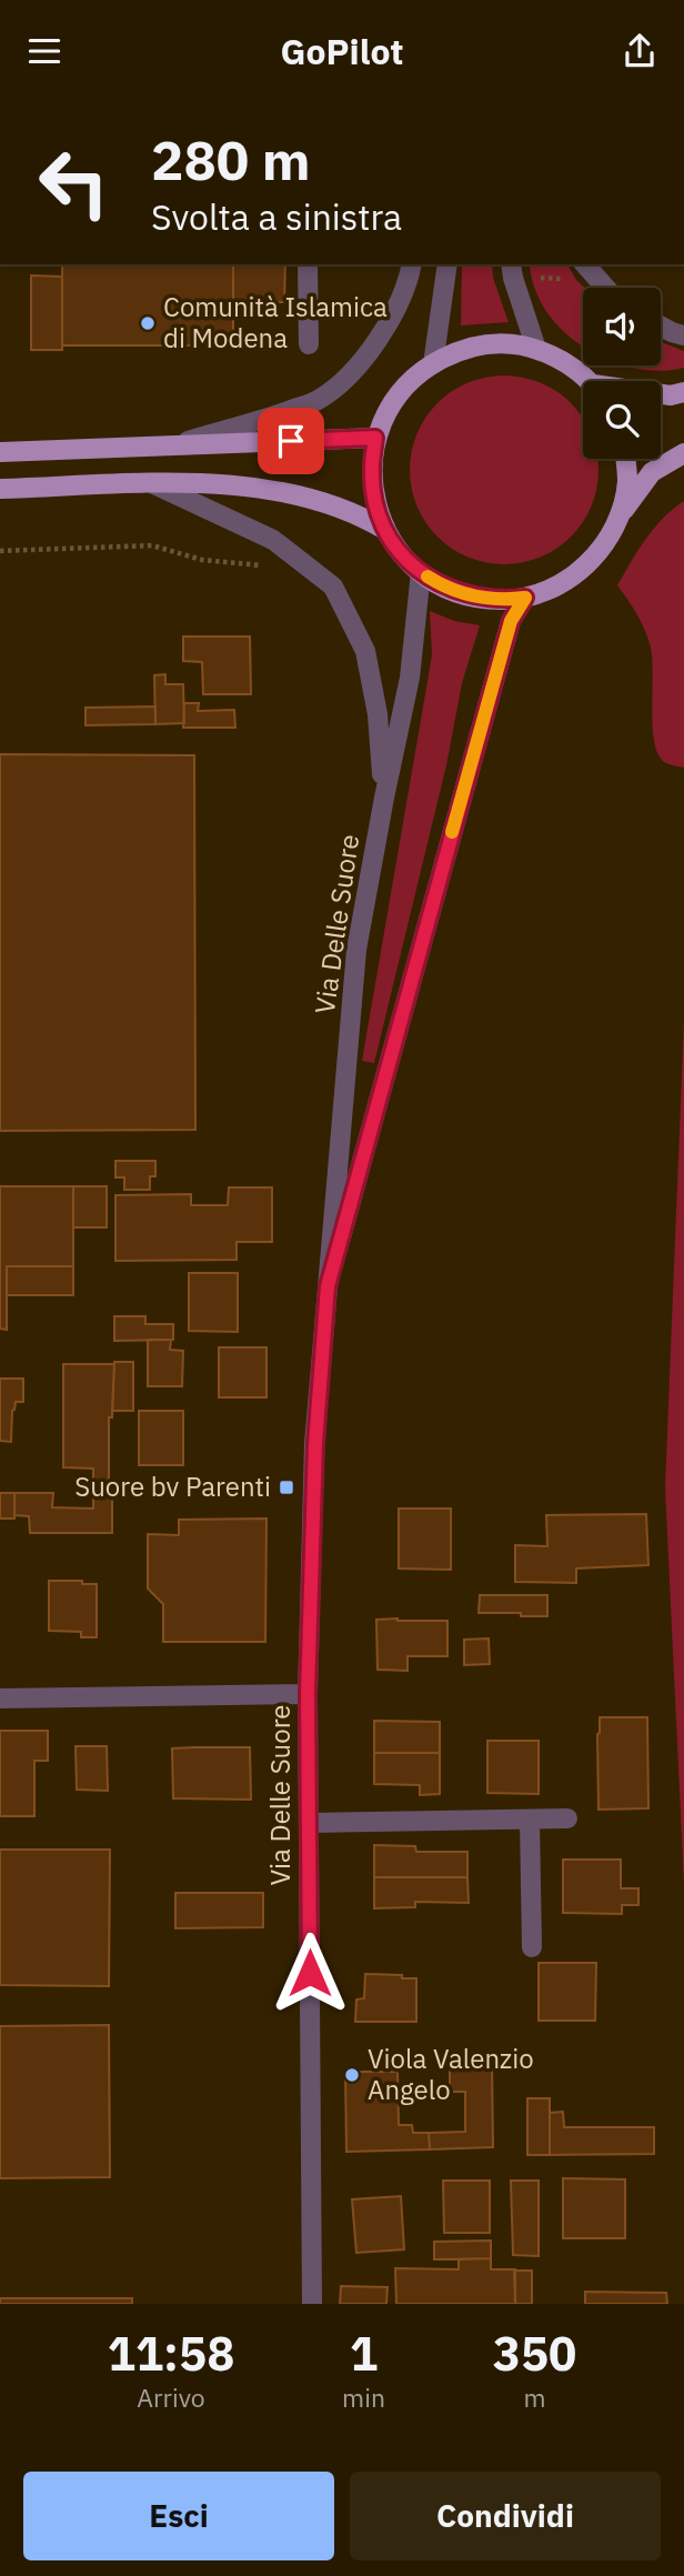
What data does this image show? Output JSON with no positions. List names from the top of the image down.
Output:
{
  "streets": {
    "street": ["Via Delle Suore"]
  },
  "places": {
    "other": ["Comunità Islamica di Modena", "Viola Valenzio Angelo"],
    "transit": ["Suore bv Parenti"]
  },
  "page": {
    "header": "GoPilot",
    "turn": ["280 m", "Svolta a sinistra"],
    "eta": [
      "11:58",
      "Arrivo",
      "1",
      "min",
      "350",
      "m"
    ],
    "buttons": ["Esci", "Condividi"]
  }
}
